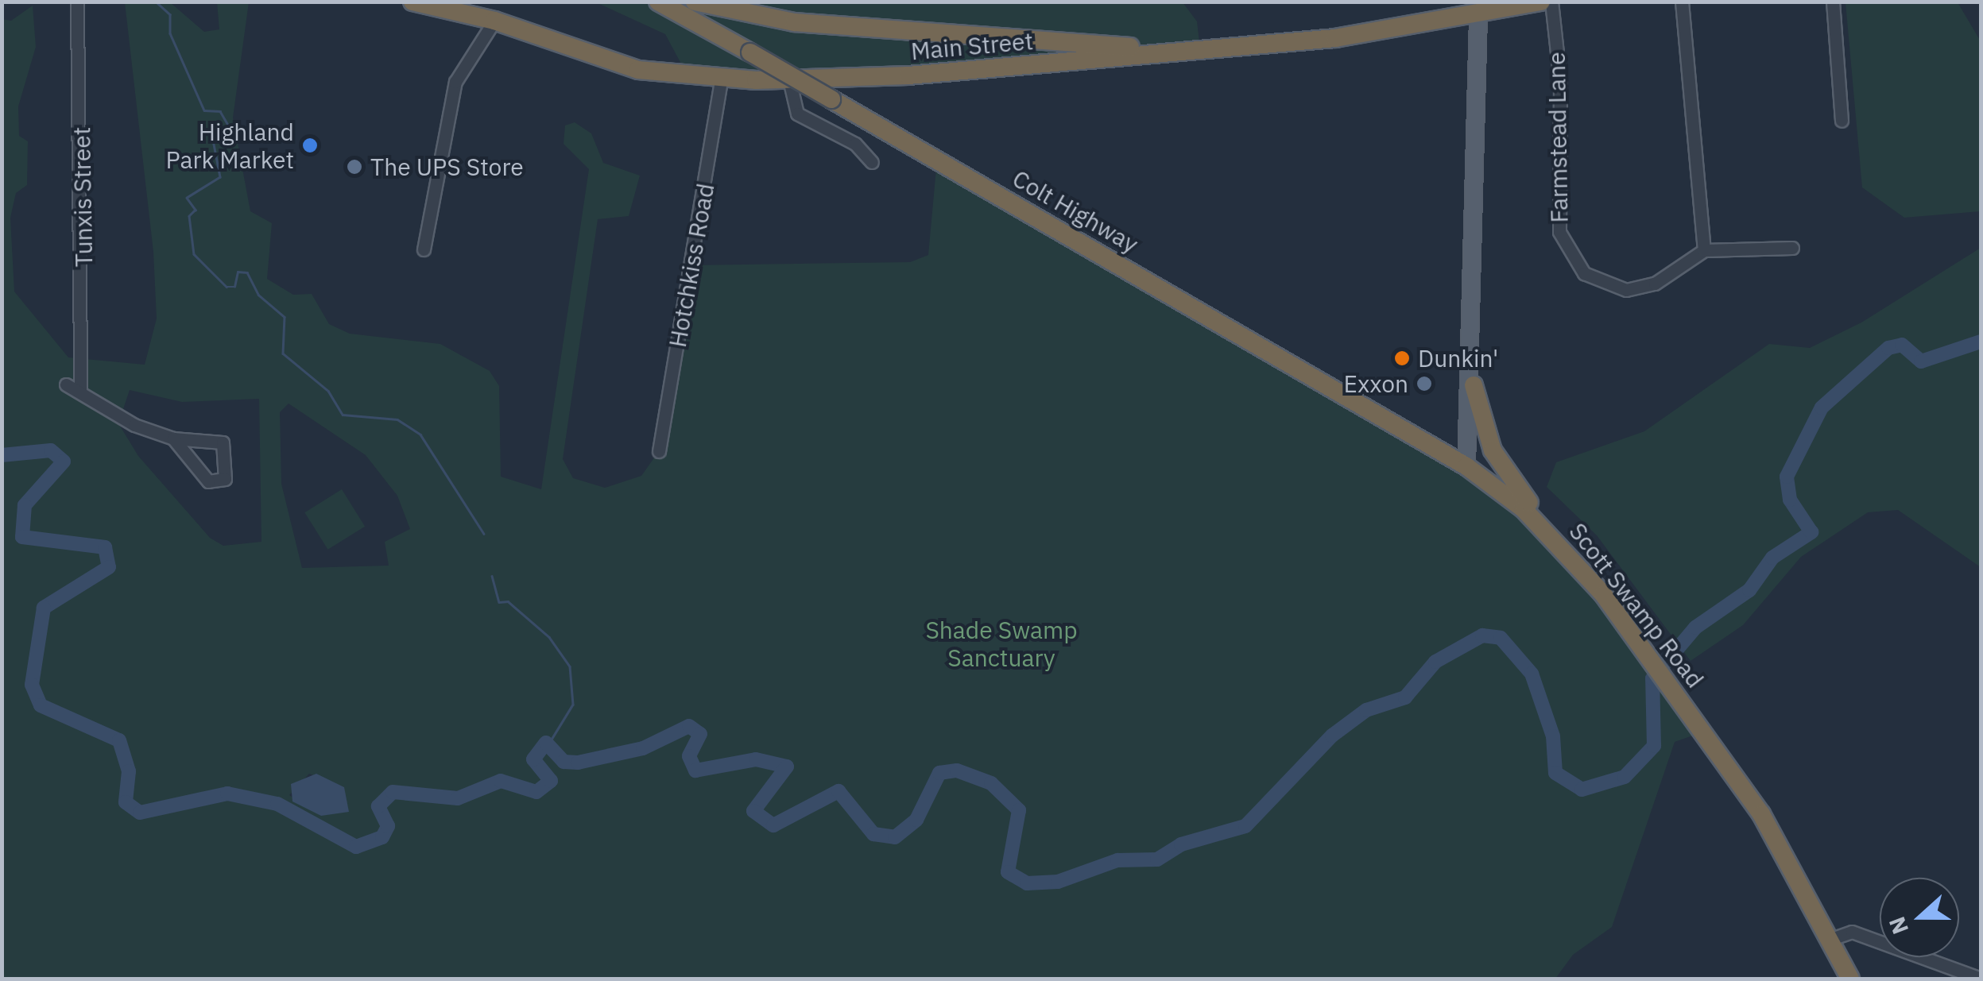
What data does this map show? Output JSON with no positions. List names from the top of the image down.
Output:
{
  "streets": {
    "highway": ["Main Street", "Colt Highway", "Scott Swamp Road"],
    "street": ["Farmstead Lane", "Tunxis Street", "Hotchkiss Road"]
  },
  "crossings": [
    ["Main Street", "Hotchkiss Road"],
    ["Colt Highway", "Scott Swamp Road"]
  ],
  "parks": ["Shade Swamp Sanctuary"],
  "places": [
    "Highland Park Market",
    "The UPS Store",
    "Dunkin'",
    "Exxon"
  ],
  "north": "left"
}
